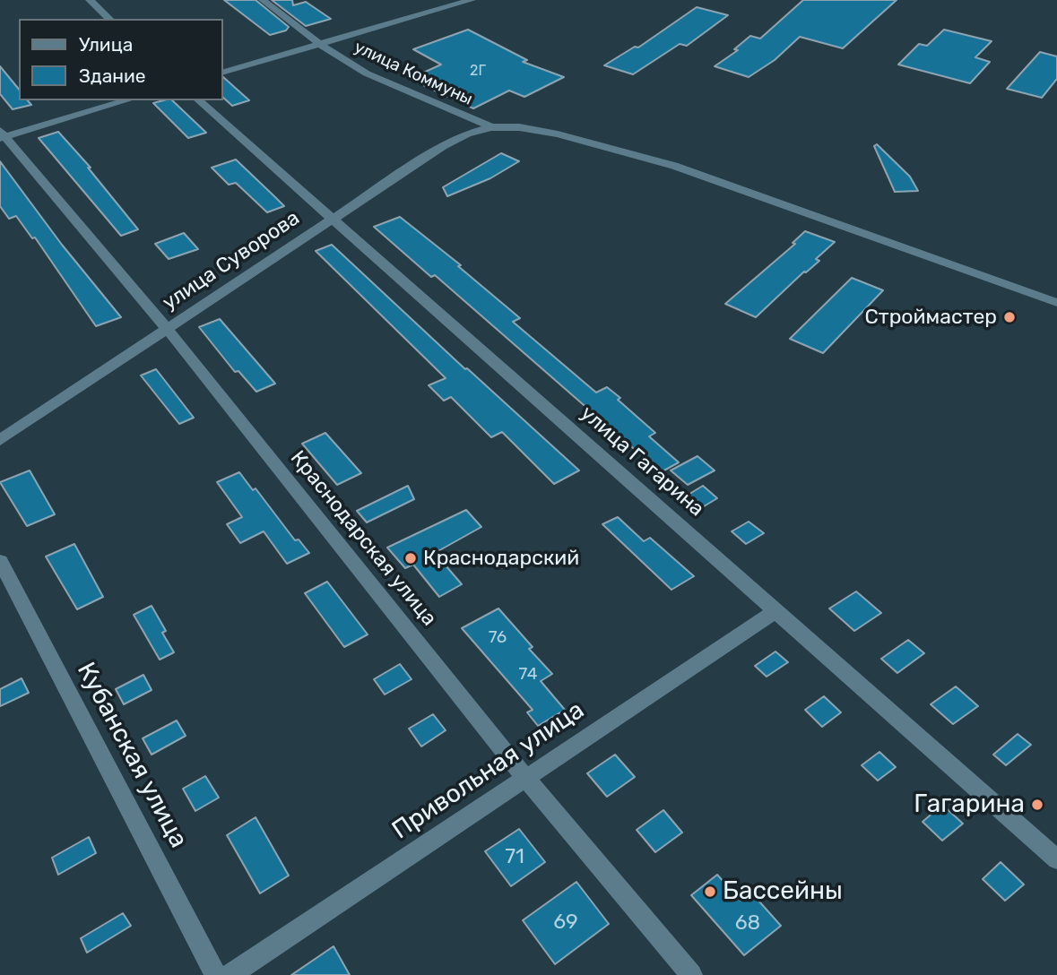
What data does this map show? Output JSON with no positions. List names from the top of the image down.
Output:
{
  "streets": {
    "street": [
      "улица Коммуны",
      "улица Суворова",
      "улица Гагарина",
      "Краснодарская улица",
      "Кубанская улица",
      "Привольная улица"
    ]
  },
  "crossings": [
    ["улица Коммуны", "улица Суворова"],
    ["улица Суворова", "улица Гагарина"],
    ["улица Суворова", "Краснодарская улица"],
    ["улица Гагарина", "Привольная улица"],
    ["Краснодарская улица", "Привольная улица"]
  ],
  "places": [
    "Строймастер",
    "Краснодарский",
    "Гагарина",
    "Бассейны"
  ],
  "house_numbers": [
    "2Г",
    "76",
    "74",
    "71",
    "69",
    "68"
  ],
  "legend": ["Улица", "Здание"]
}
